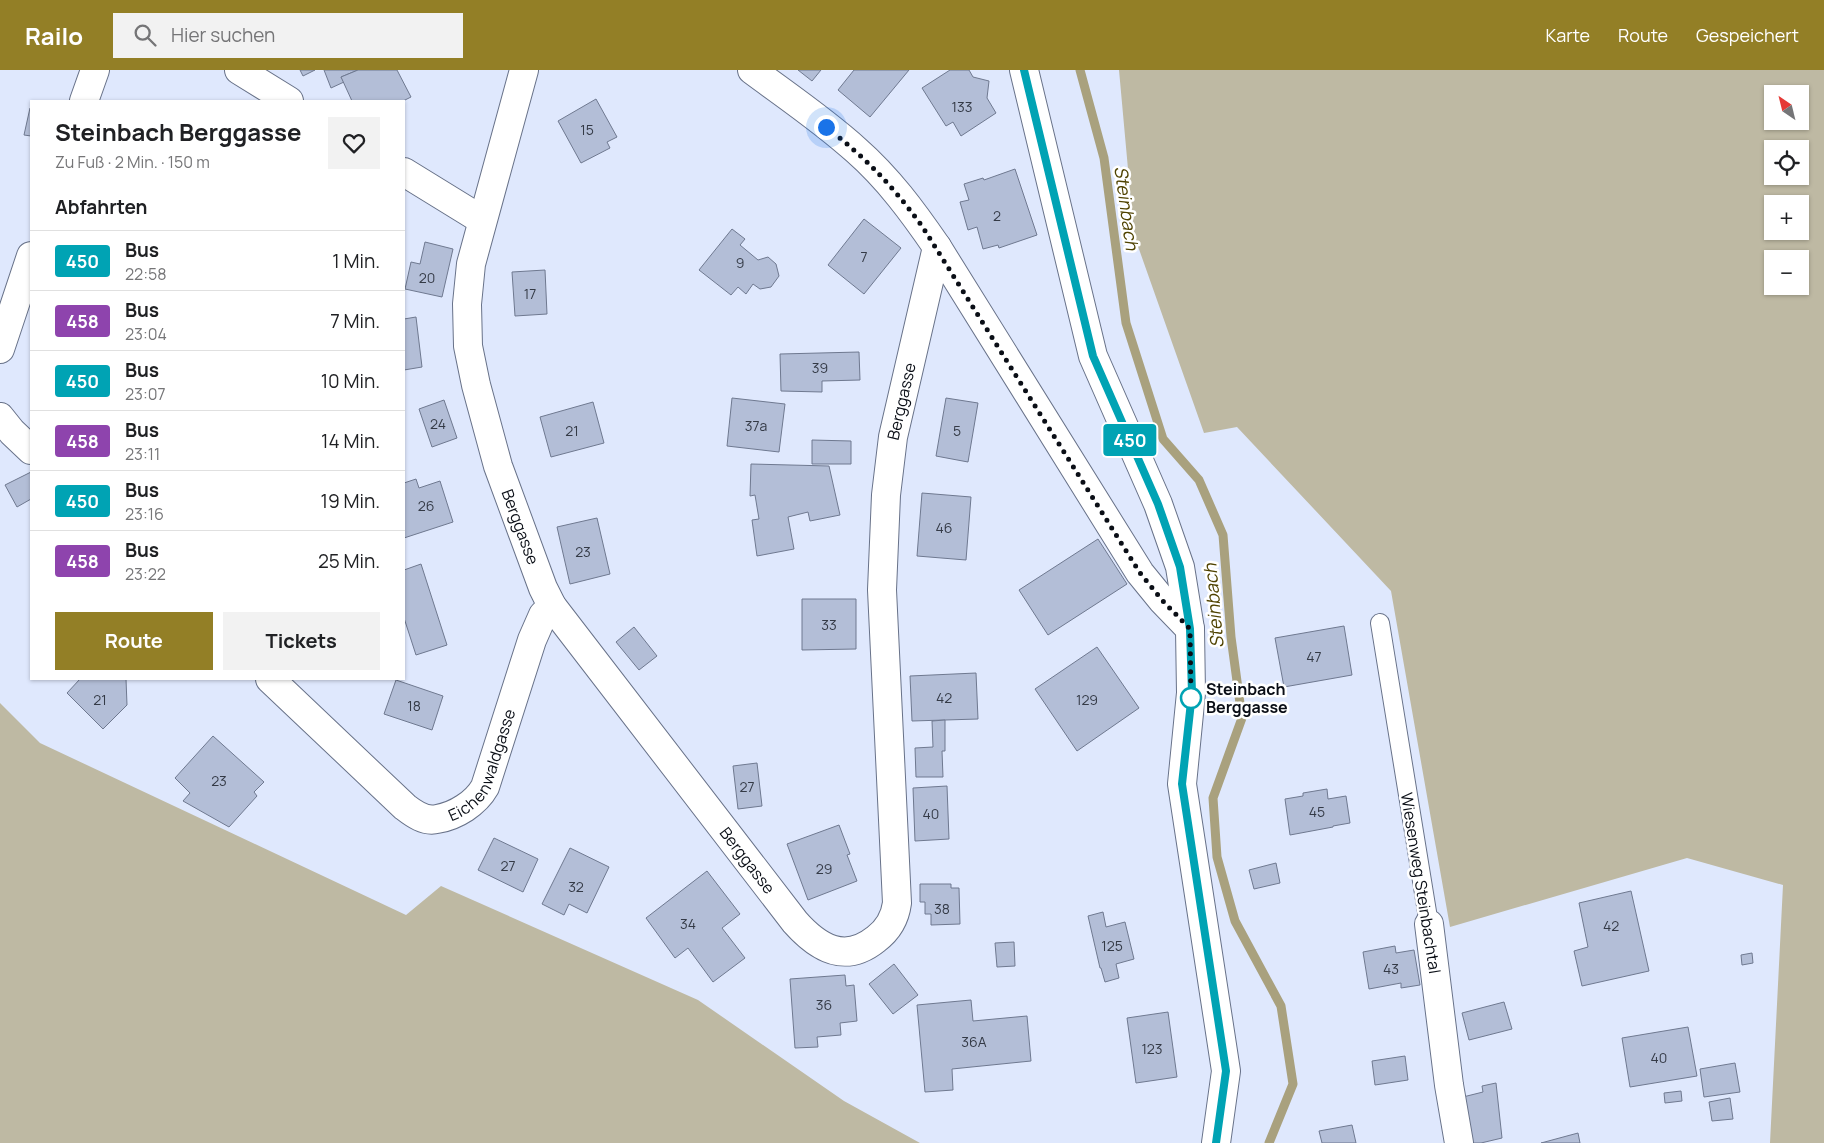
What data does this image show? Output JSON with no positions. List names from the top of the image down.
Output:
{
  "streets": {
    "street": ["Berggasse", "Eichenwaldgasse", "Wiesenweg Steinbachtal"]
  },
  "crossings": [
    ["Berggasse", "Eichenwaldgasse"]
  ],
  "water": ["Steinbach"],
  "places": ["Steinbach Berggasse"],
  "lines": ["bus line 450"],
  "house_numbers": [
    "133",
    "15",
    "2",
    "7",
    "9",
    "20",
    "17",
    "39",
    "24",
    "37a",
    "21",
    "5",
    "26",
    "46",
    "23",
    "33",
    "47",
    "42",
    "21",
    "129",
    "18",
    "23",
    "27",
    "45",
    "40",
    "27",
    "29",
    "32",
    "38",
    "34",
    "42",
    "125",
    "43",
    "36",
    "36A",
    "123",
    "40"
  ],
  "north": "top left",
  "page": {
    "header": "Railo",
    "search": "Hier suchen",
    "nav": ["Karte", "Route", "Gespeichert"],
    "on_map": "450",
    "map_buttons": ["+", "−"],
    "heading": [
      ["Steinbach Berggasse", "Zu Fuß · 2 Min. · 150 m"],
      "Abfahrten"
    ],
    "list": [
      {
        "mark": "450",
        "name": "Bus",
        "note": "22:58",
        "value": "1 Min."
      },
      {
        "mark": "458",
        "name": "Bus",
        "note": "23:04",
        "value": "7 Min."
      },
      {
        "mark": "450",
        "name": "Bus",
        "note": "23:07",
        "value": "10 Min."
      },
      {
        "mark": "458",
        "name": "Bus",
        "note": "23:11",
        "value": "14 Min."
      },
      {
        "mark": "450",
        "name": "Bus",
        "note": "23:16",
        "value": "19 Min."
      },
      {
        "mark": "458",
        "name": "Bus",
        "note": "23:22",
        "value": "25 Min."
      }
    ],
    "buttons": ["Route", "Tickets"]
  }
}
